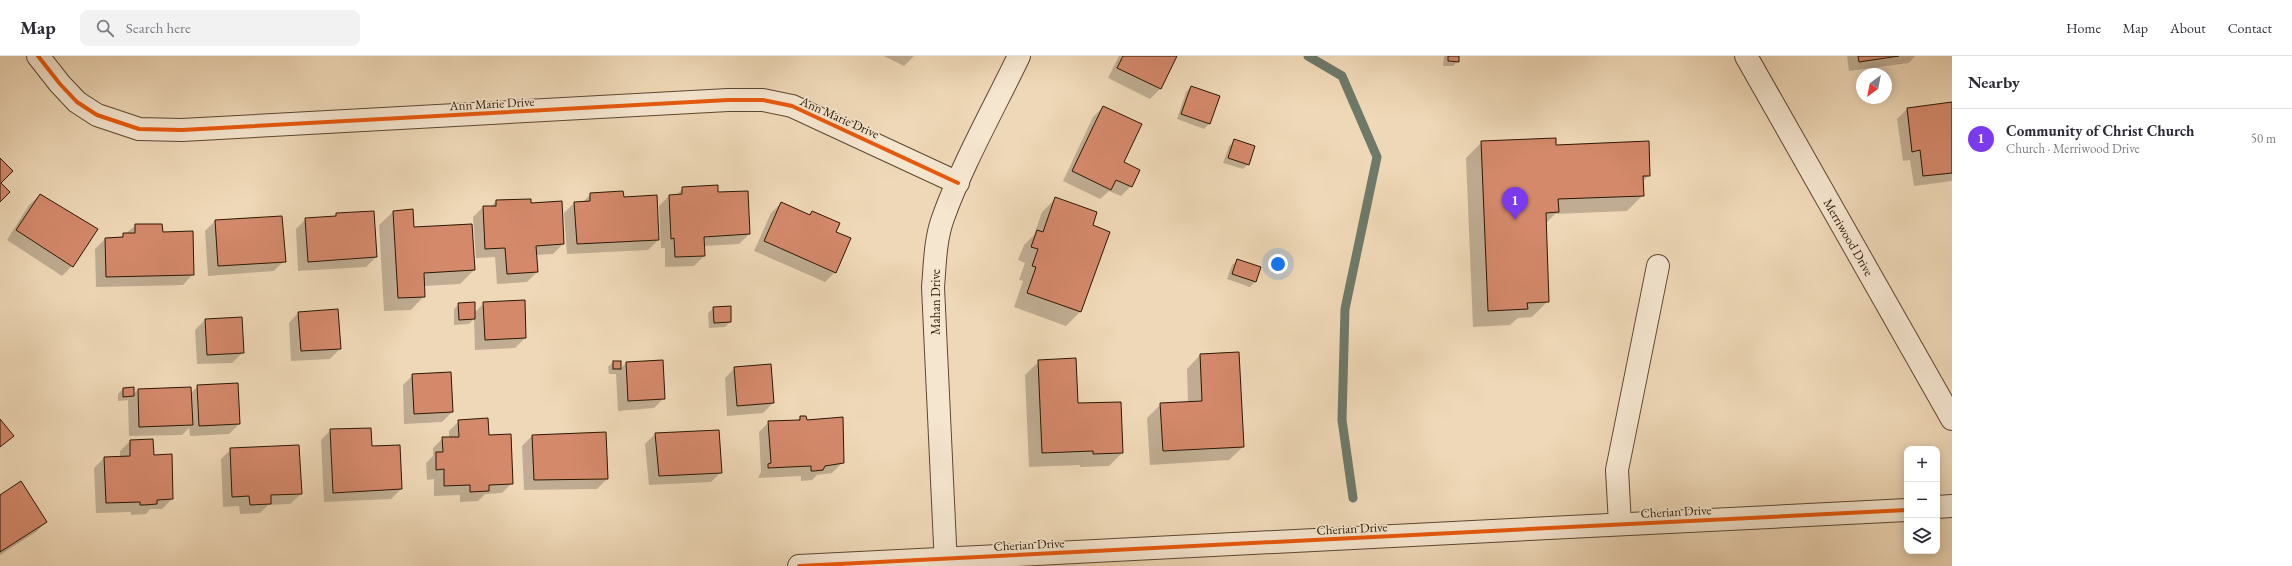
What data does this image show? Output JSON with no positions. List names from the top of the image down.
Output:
{
  "streets": {
    "street": [
      "Ann Marie Drive",
      "Merriwood Drive",
      "Mahan Drive",
      "Cherian Drive"
    ]
  },
  "crossings": [
    ["Ann Marie Drive", "Mahan Drive"],
    ["Mahan Drive", "Cherian Drive"]
  ],
  "north": "bottom left",
  "page": {
    "header": "Map",
    "search": "Search here",
    "nav": [
      "Home",
      "Map",
      "About",
      "Contact"
    ],
    "heading": "Nearby",
    "list": [
      {
        "mark": "1",
        "name": "Community of Christ Church",
        "note": "Church · Merriwood Drive",
        "value": "50 m"
      }
    ],
    "pins": "1",
    "map_buttons": ["+", "−"]
  }
}
